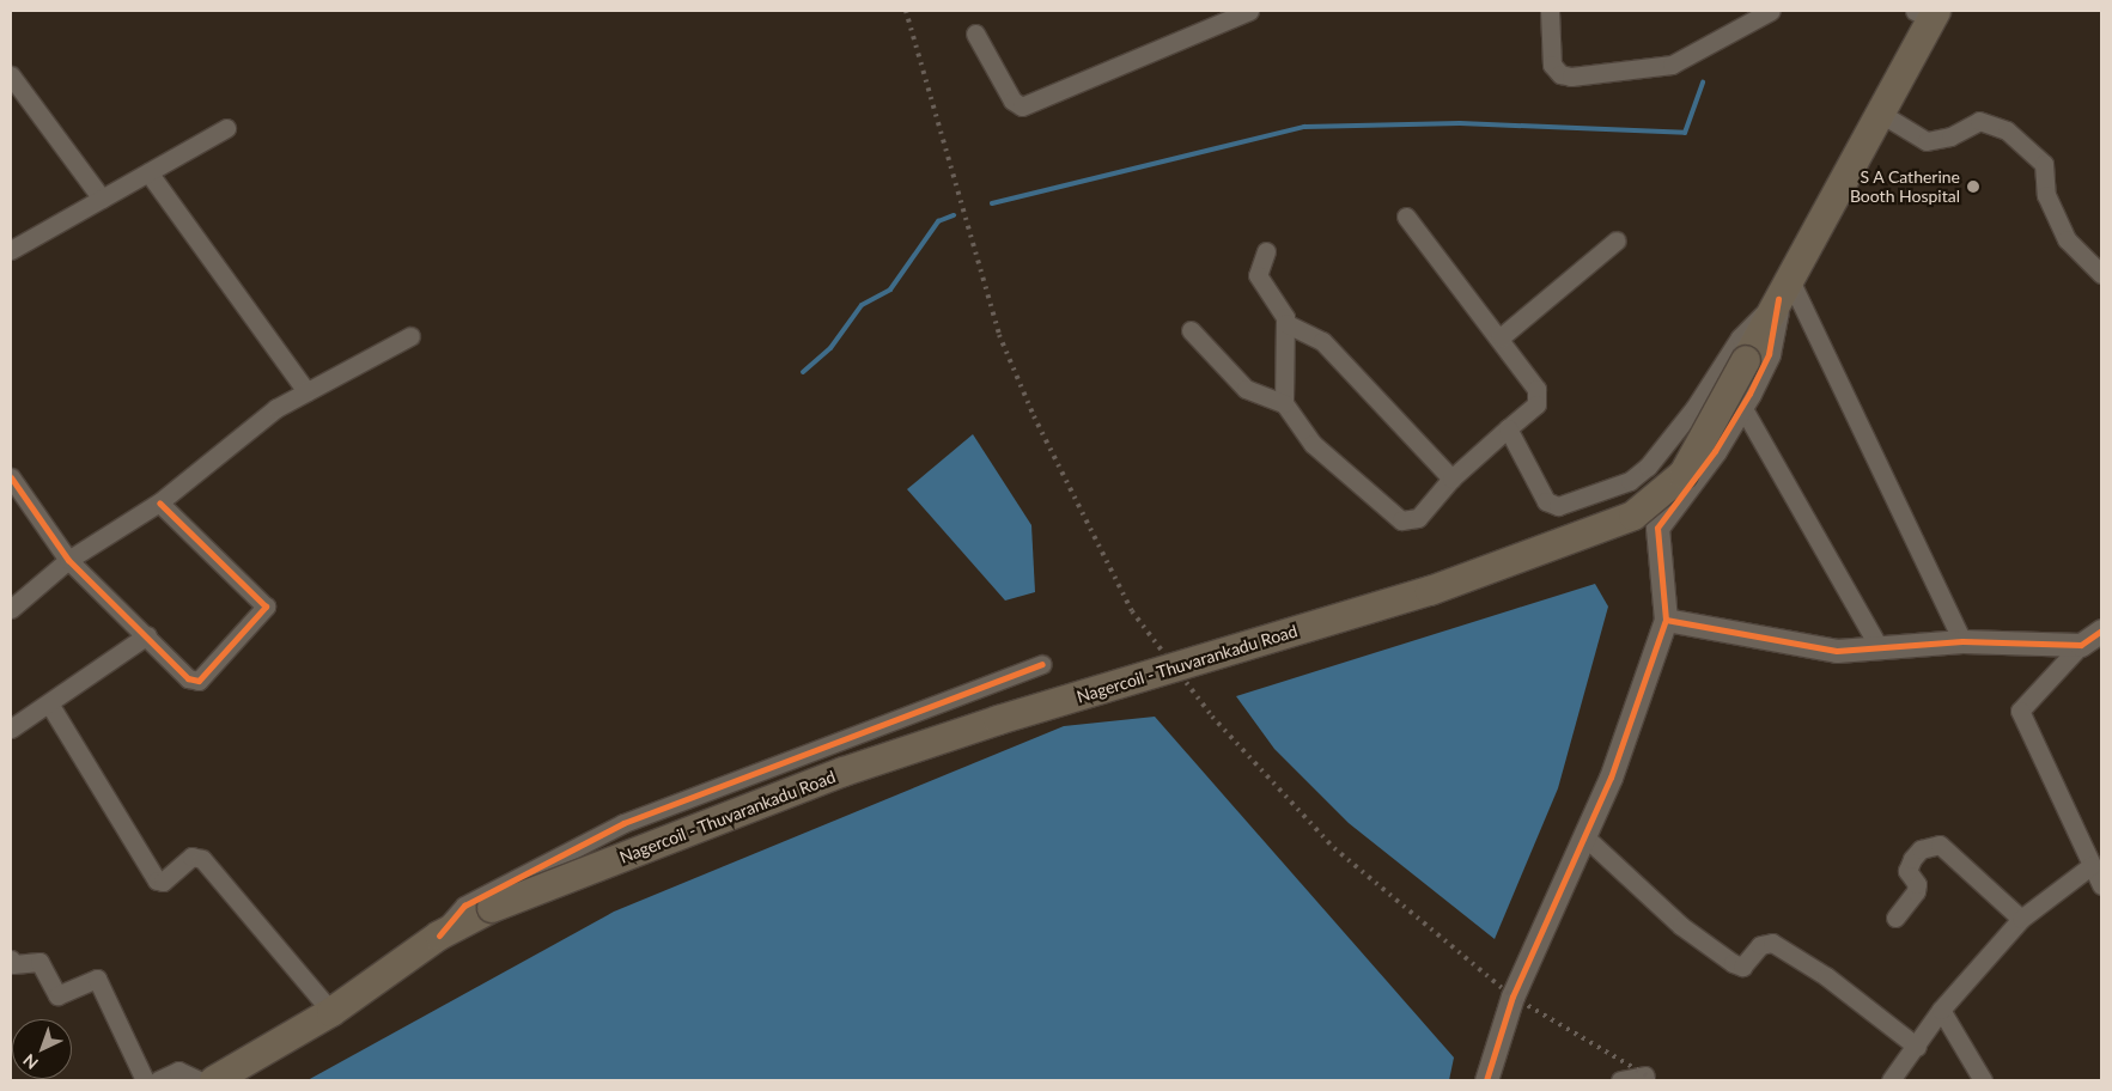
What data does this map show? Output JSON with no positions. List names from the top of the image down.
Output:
{
  "streets": {
    "main road": ["Nagercoil - Thuvarankadu Road"]
  },
  "places": ["S A Catherine Booth Hospital"],
  "north": "bottom left"
}
